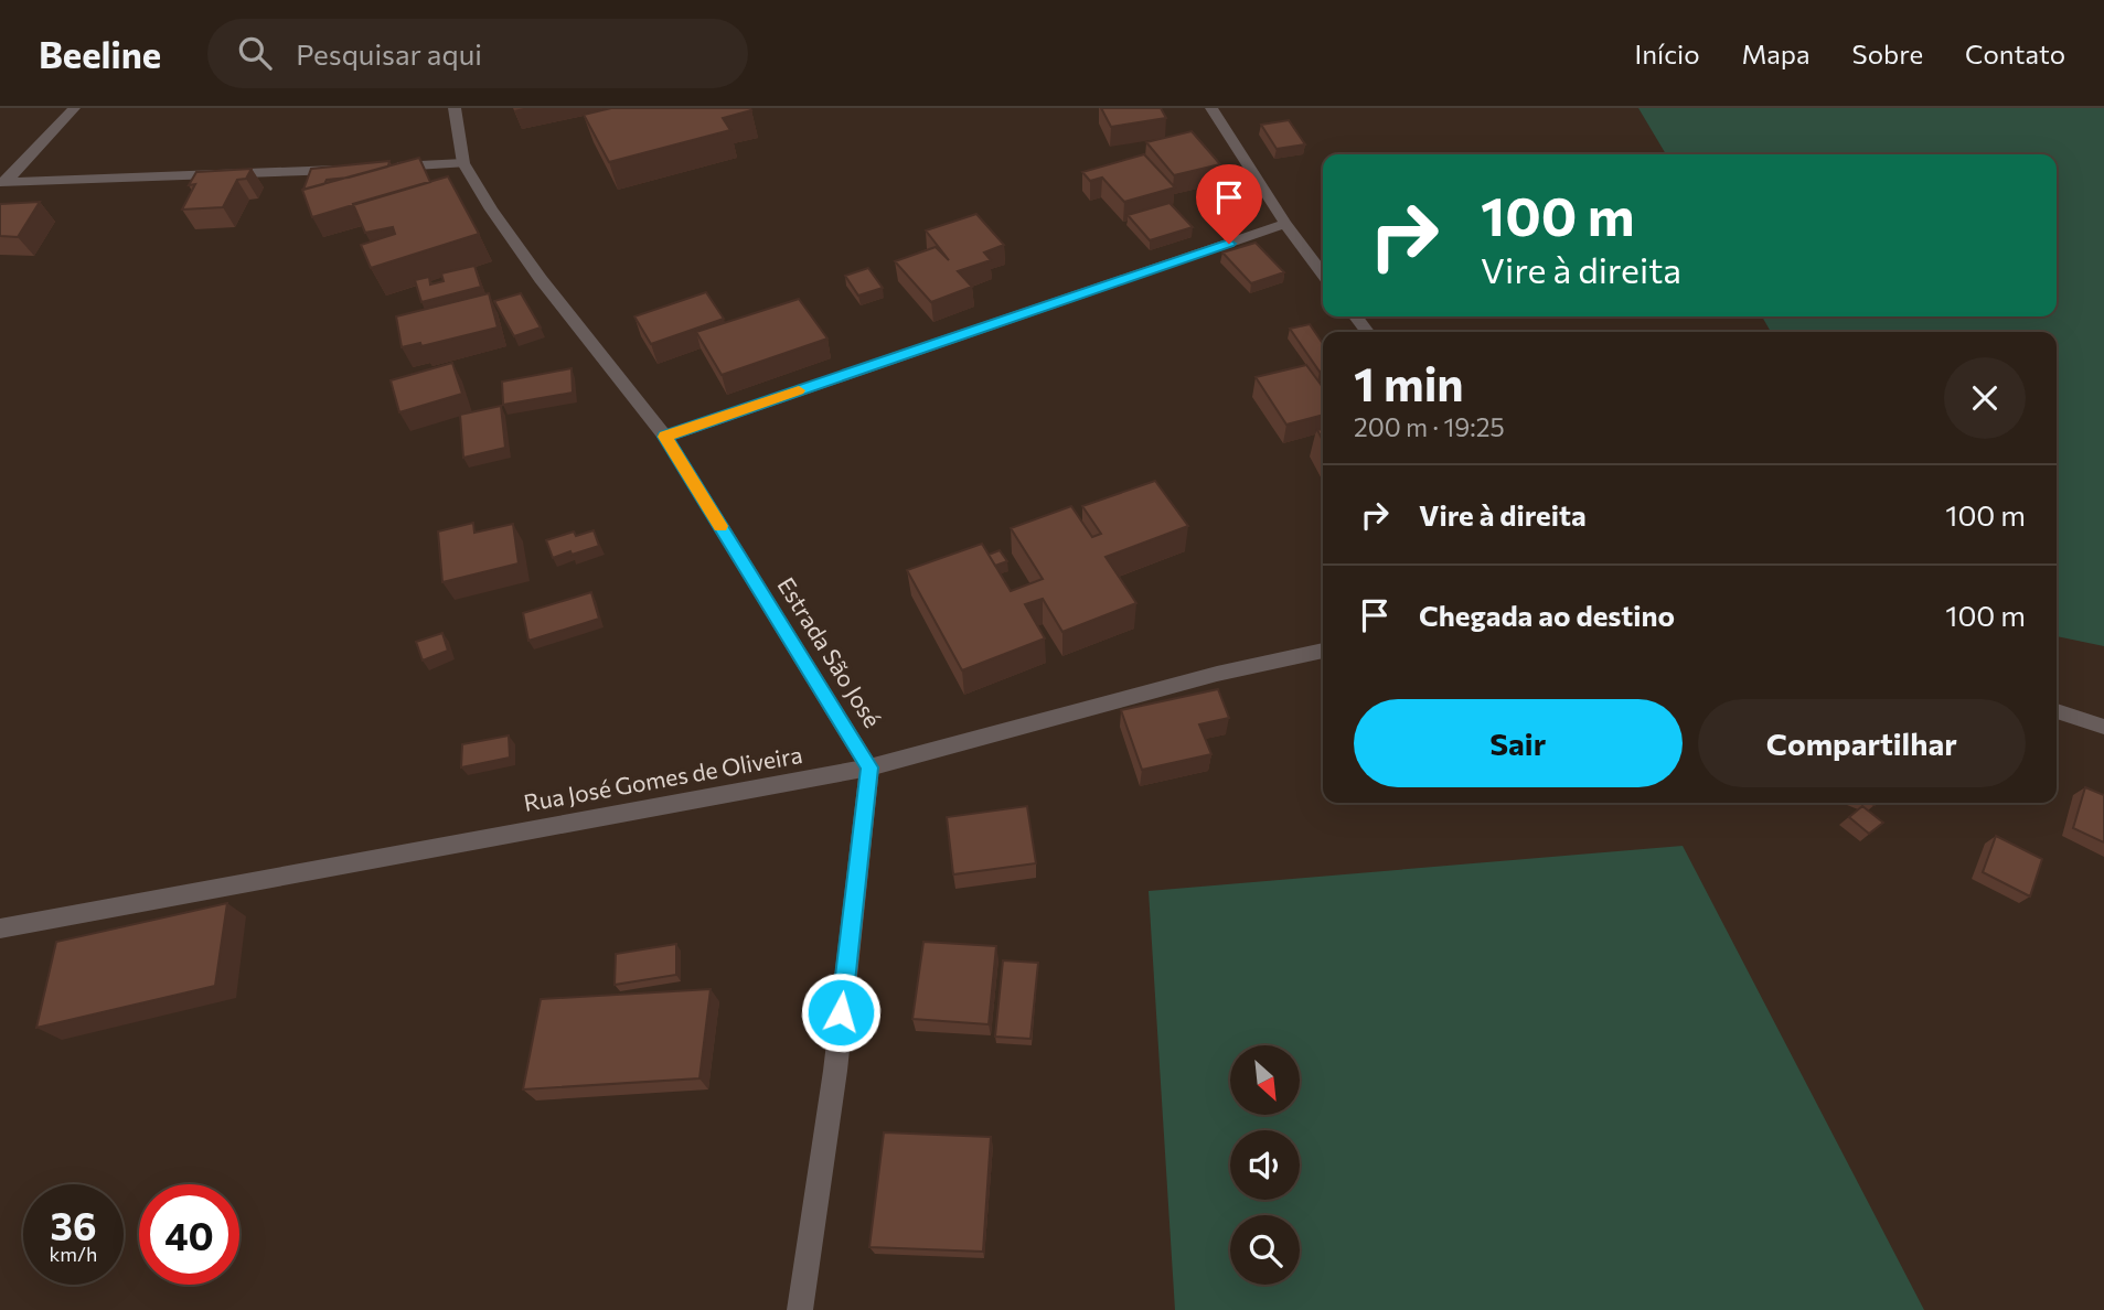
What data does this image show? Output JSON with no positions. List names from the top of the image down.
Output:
{
  "streets": {
    "street": ["Estrada São José", "Rua José Gomes de Oliveira"]
  },
  "crossings": [
    ["Estrada São José", "Rua José Gomes de Oliveira"]
  ],
  "north": "bottom right",
  "page": {
    "header": "Beeline",
    "search": "Pesquisar aqui",
    "nav": [
      "Início",
      "Mapa",
      "Sobre",
      "Contato"
    ],
    "turn": ["100 m", "Vire à direita"],
    "heading": ["1 min", "200 m · 19:25"],
    "list": [
      {
        "name": "Vire à direita",
        "value": "100 m"
      },
      {
        "name": "Chegada ao destino",
        "value": "100 m"
      }
    ],
    "buttons": ["Sair", "Compartilhar"],
    "speed": "36 km/h",
    "limit": "40"
  }
}
